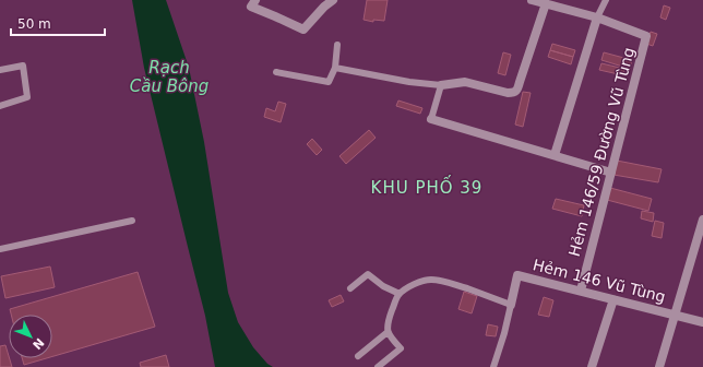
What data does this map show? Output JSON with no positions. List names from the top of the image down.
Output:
{
  "streets": {
    "street": ["Hẻm 146/59 Đường Vũ Tùng", "Hẻm 146 Vũ Tùng"]
  },
  "crossings": [
    ["Hẻm 146/59 Đường Vũ Tùng", "Hẻm 146 Vũ Tùng"]
  ],
  "districts": ["KHU PHỐ 39"],
  "water": ["Rạch Cầu Bông"],
  "scale_bar": "50 m",
  "north": "bottom right"
}
